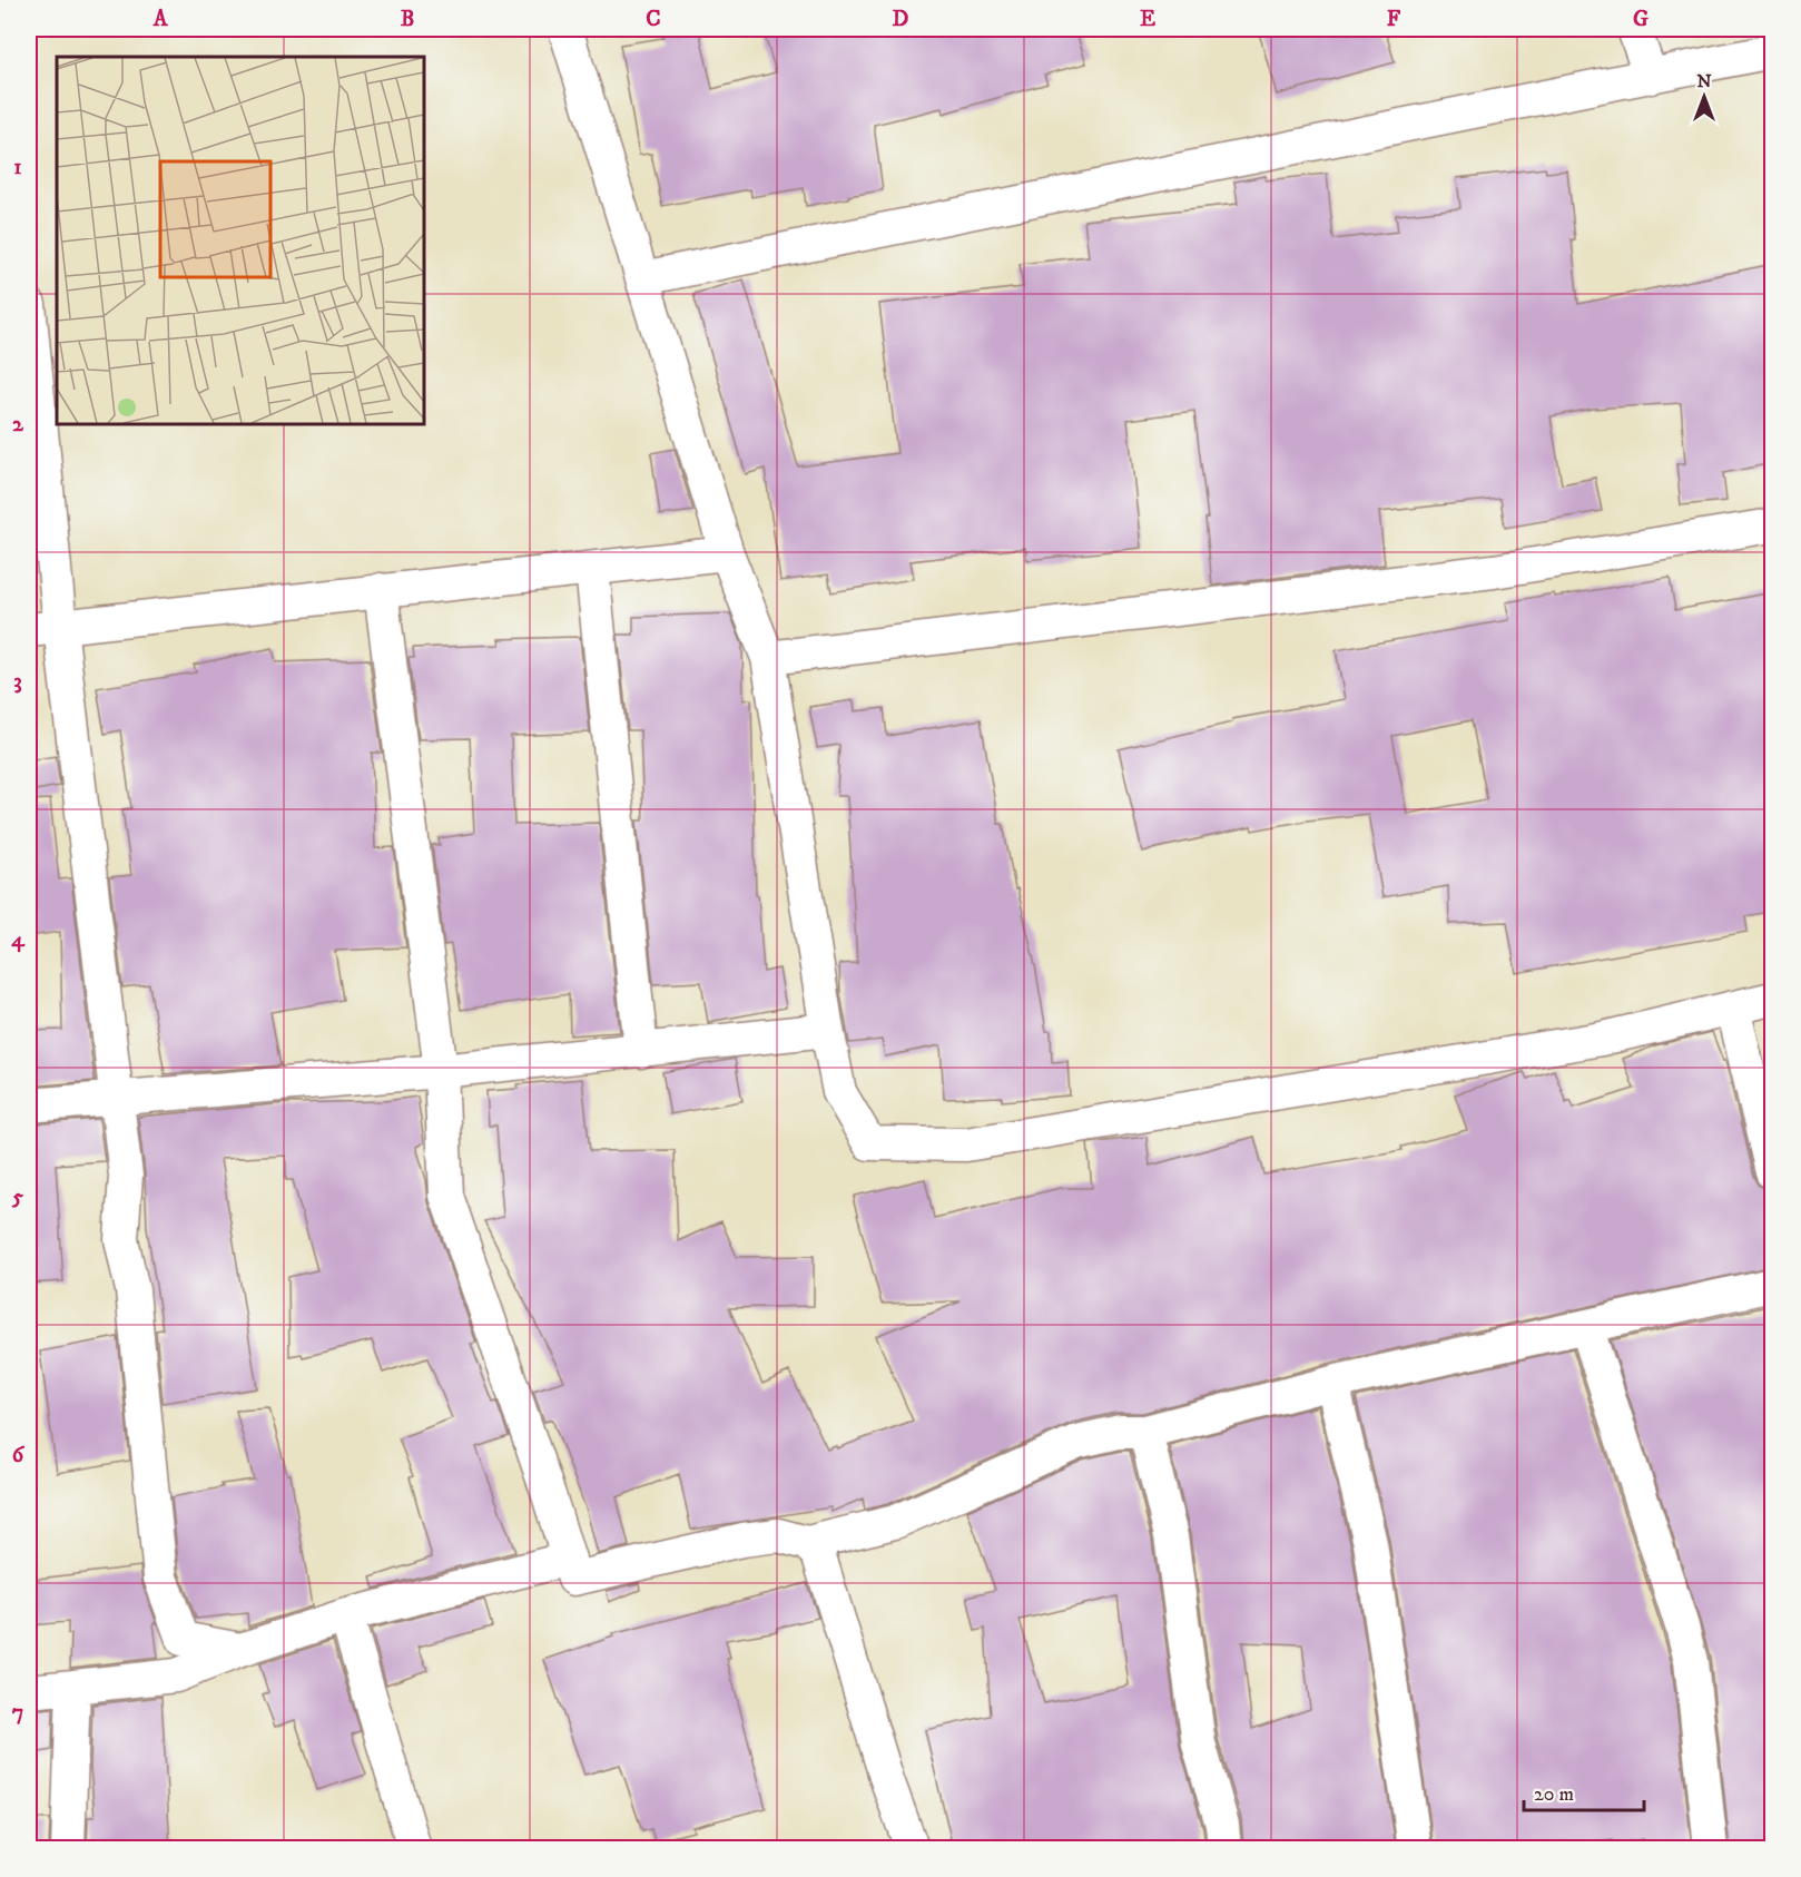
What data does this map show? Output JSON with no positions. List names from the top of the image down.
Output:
{
  "scale_bar": "20 m",
  "north": "top",
  "grid": {
    "columns": [
      "A",
      "B",
      "C",
      "D",
      "E",
      "F",
      "G"
    ],
    "rows": [
      "1",
      "2",
      "3",
      "4",
      "5",
      "6",
      "7"
    ]
  }
}
